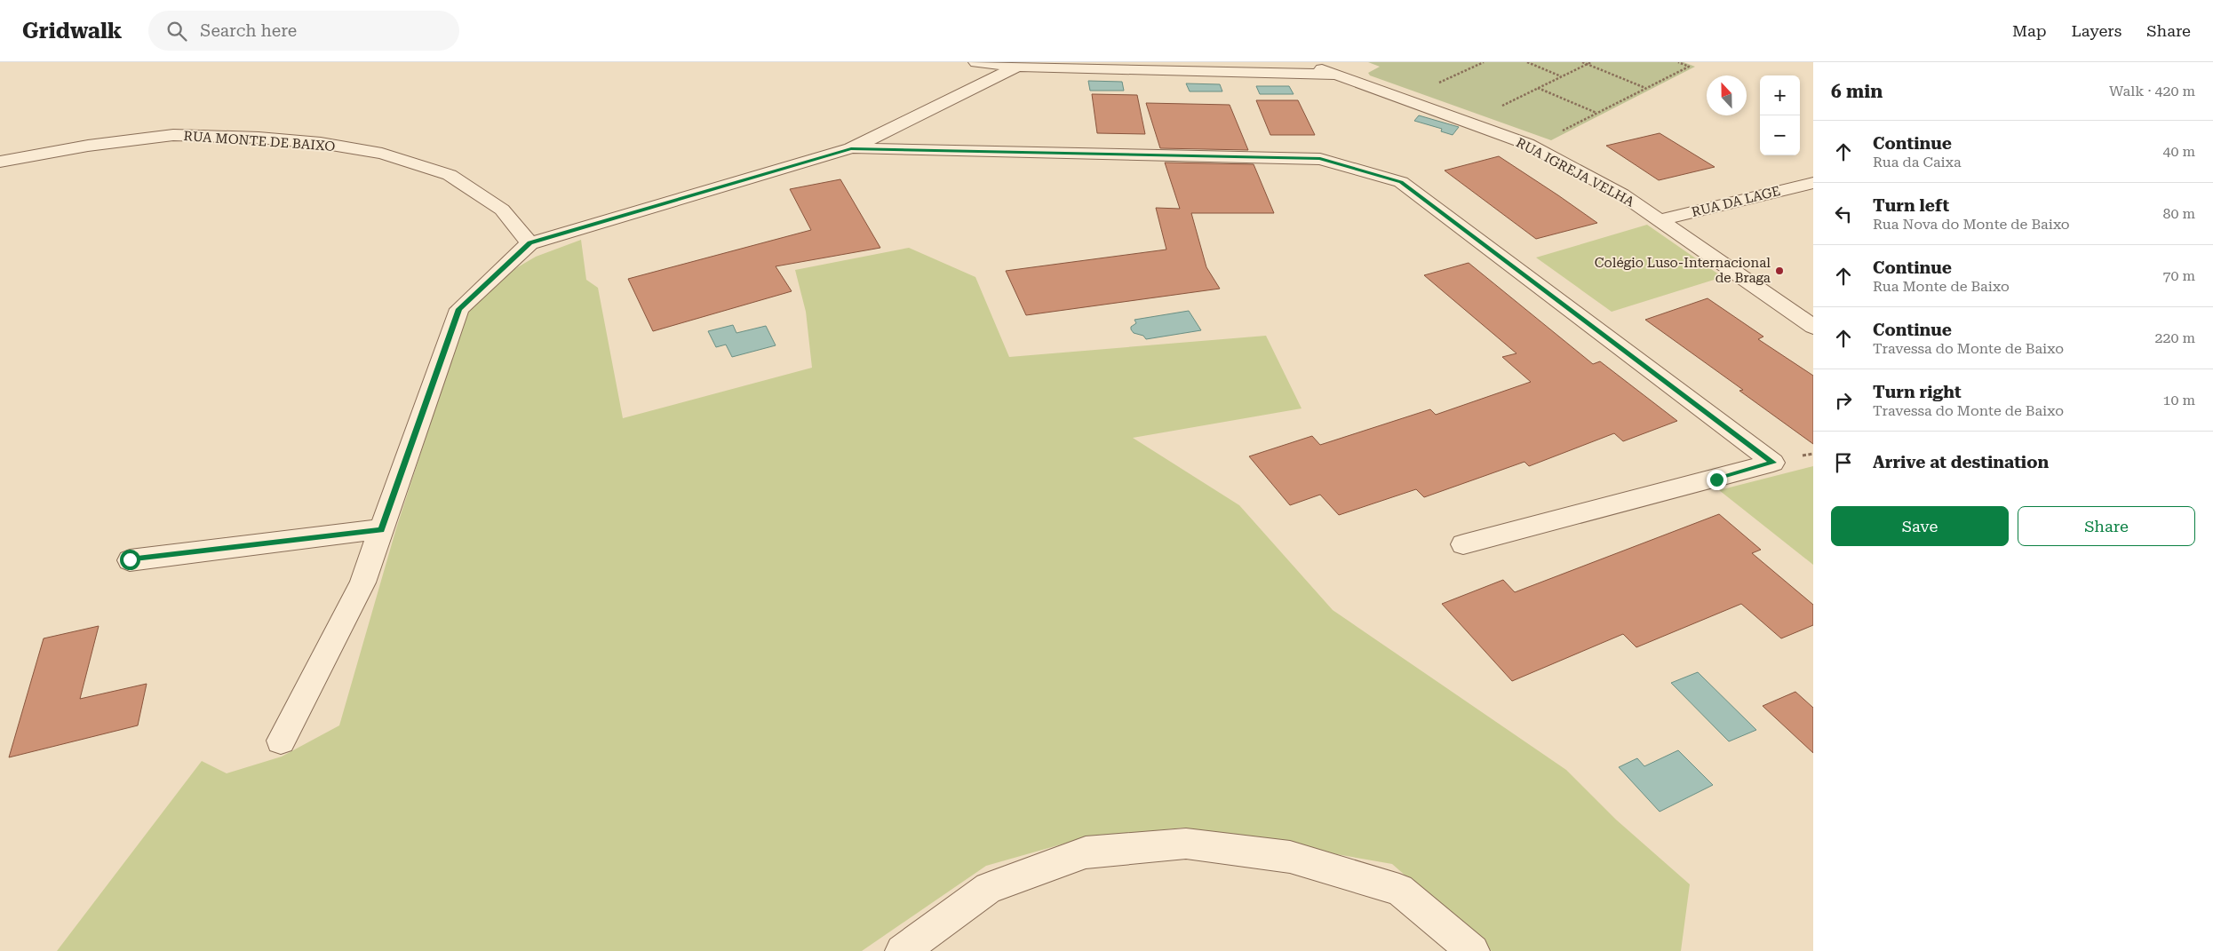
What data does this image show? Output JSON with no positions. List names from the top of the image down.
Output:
{
  "streets": {
    "street": ["RUA MONTE DE BAIXO", "RUA IGREJA VELHA", "RUA DA LAGE"]
  },
  "crossings": [
    ["RUA IGREJA VELHA", "RUA DA LAGE"]
  ],
  "places": ["Colégio Luso-Internacional de Braga"],
  "north": "top",
  "page": {
    "header": "Gridwalk",
    "search": "Search here",
    "nav": ["Map", "Layers", "Share"],
    "heading": ["6 min", "Walk · 420 m"],
    "map_buttons": ["+", "−"],
    "list": [
      ["Continue", "Rua da Caixa", "40 m"],
      ["Turn left", "Rua Nova do Monte de Baixo", "80 m"],
      ["Continue", "Rua Monte de Baixo", "70 m"],
      ["Continue", "Travessa do Monte de Baixo", "220 m"],
      ["Turn right", "Travessa do Monte de Baixo", "10 m"],
      "Arrive at destination"
    ],
    "buttons": ["Save", "Share"]
  }
}
